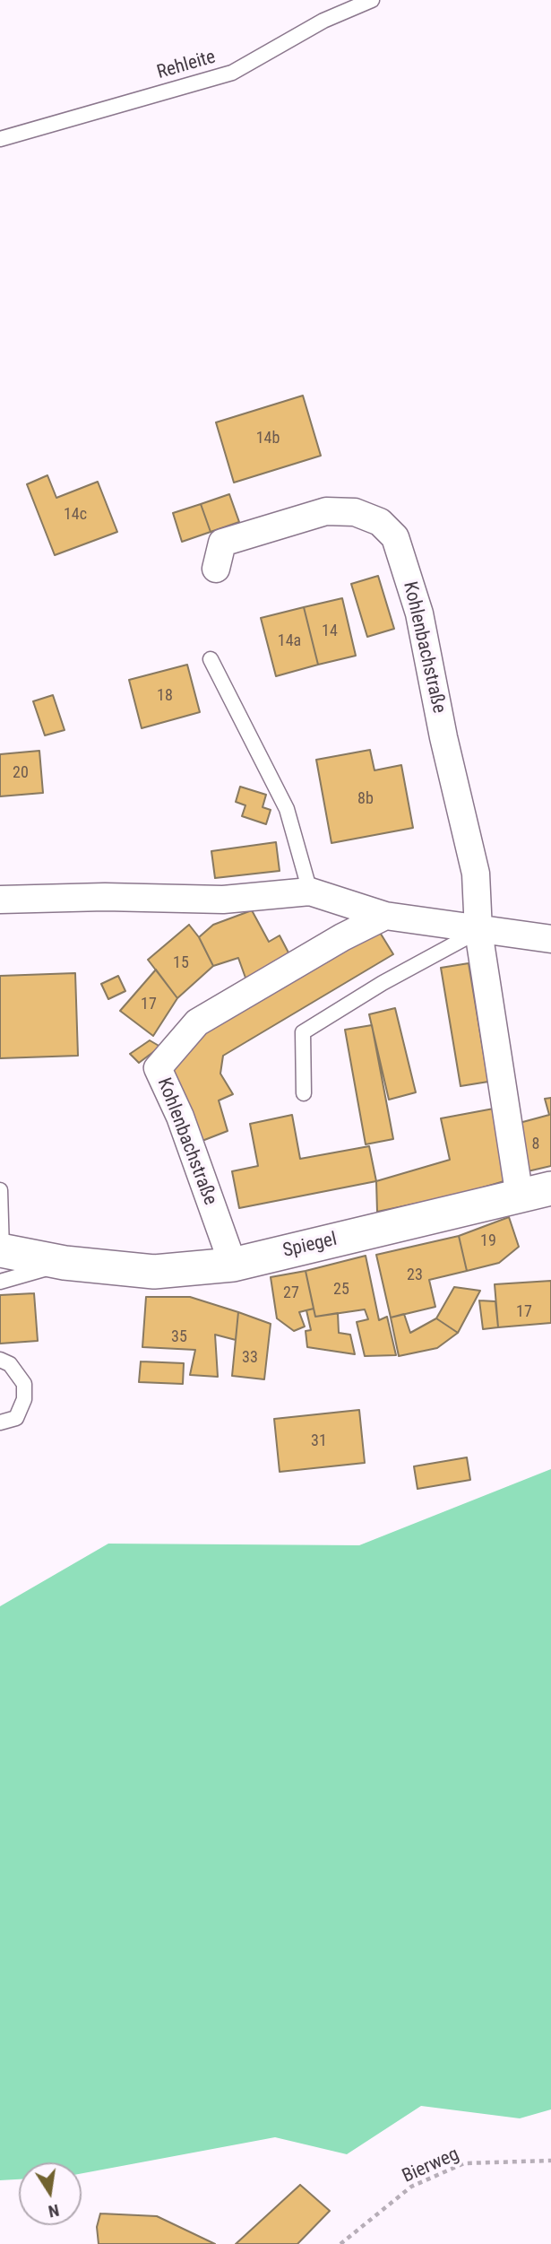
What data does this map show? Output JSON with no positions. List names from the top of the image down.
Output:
{
  "streets": {
    "street": ["Kohlenbachstraße", "Spiegel"],
    "lane": ["Rehleite"],
    "path": ["Bierweg"]
  },
  "crossings": [
    ["Kohlenbachstraße", "Spiegel"]
  ],
  "house_numbers": [
    "14b",
    "14c",
    "14",
    "14a",
    "18",
    "20",
    "8b",
    "15",
    "17",
    "8",
    "19",
    "23",
    "25",
    "27",
    "17",
    "35",
    "33",
    "31"
  ],
  "north": "bottom"
}
